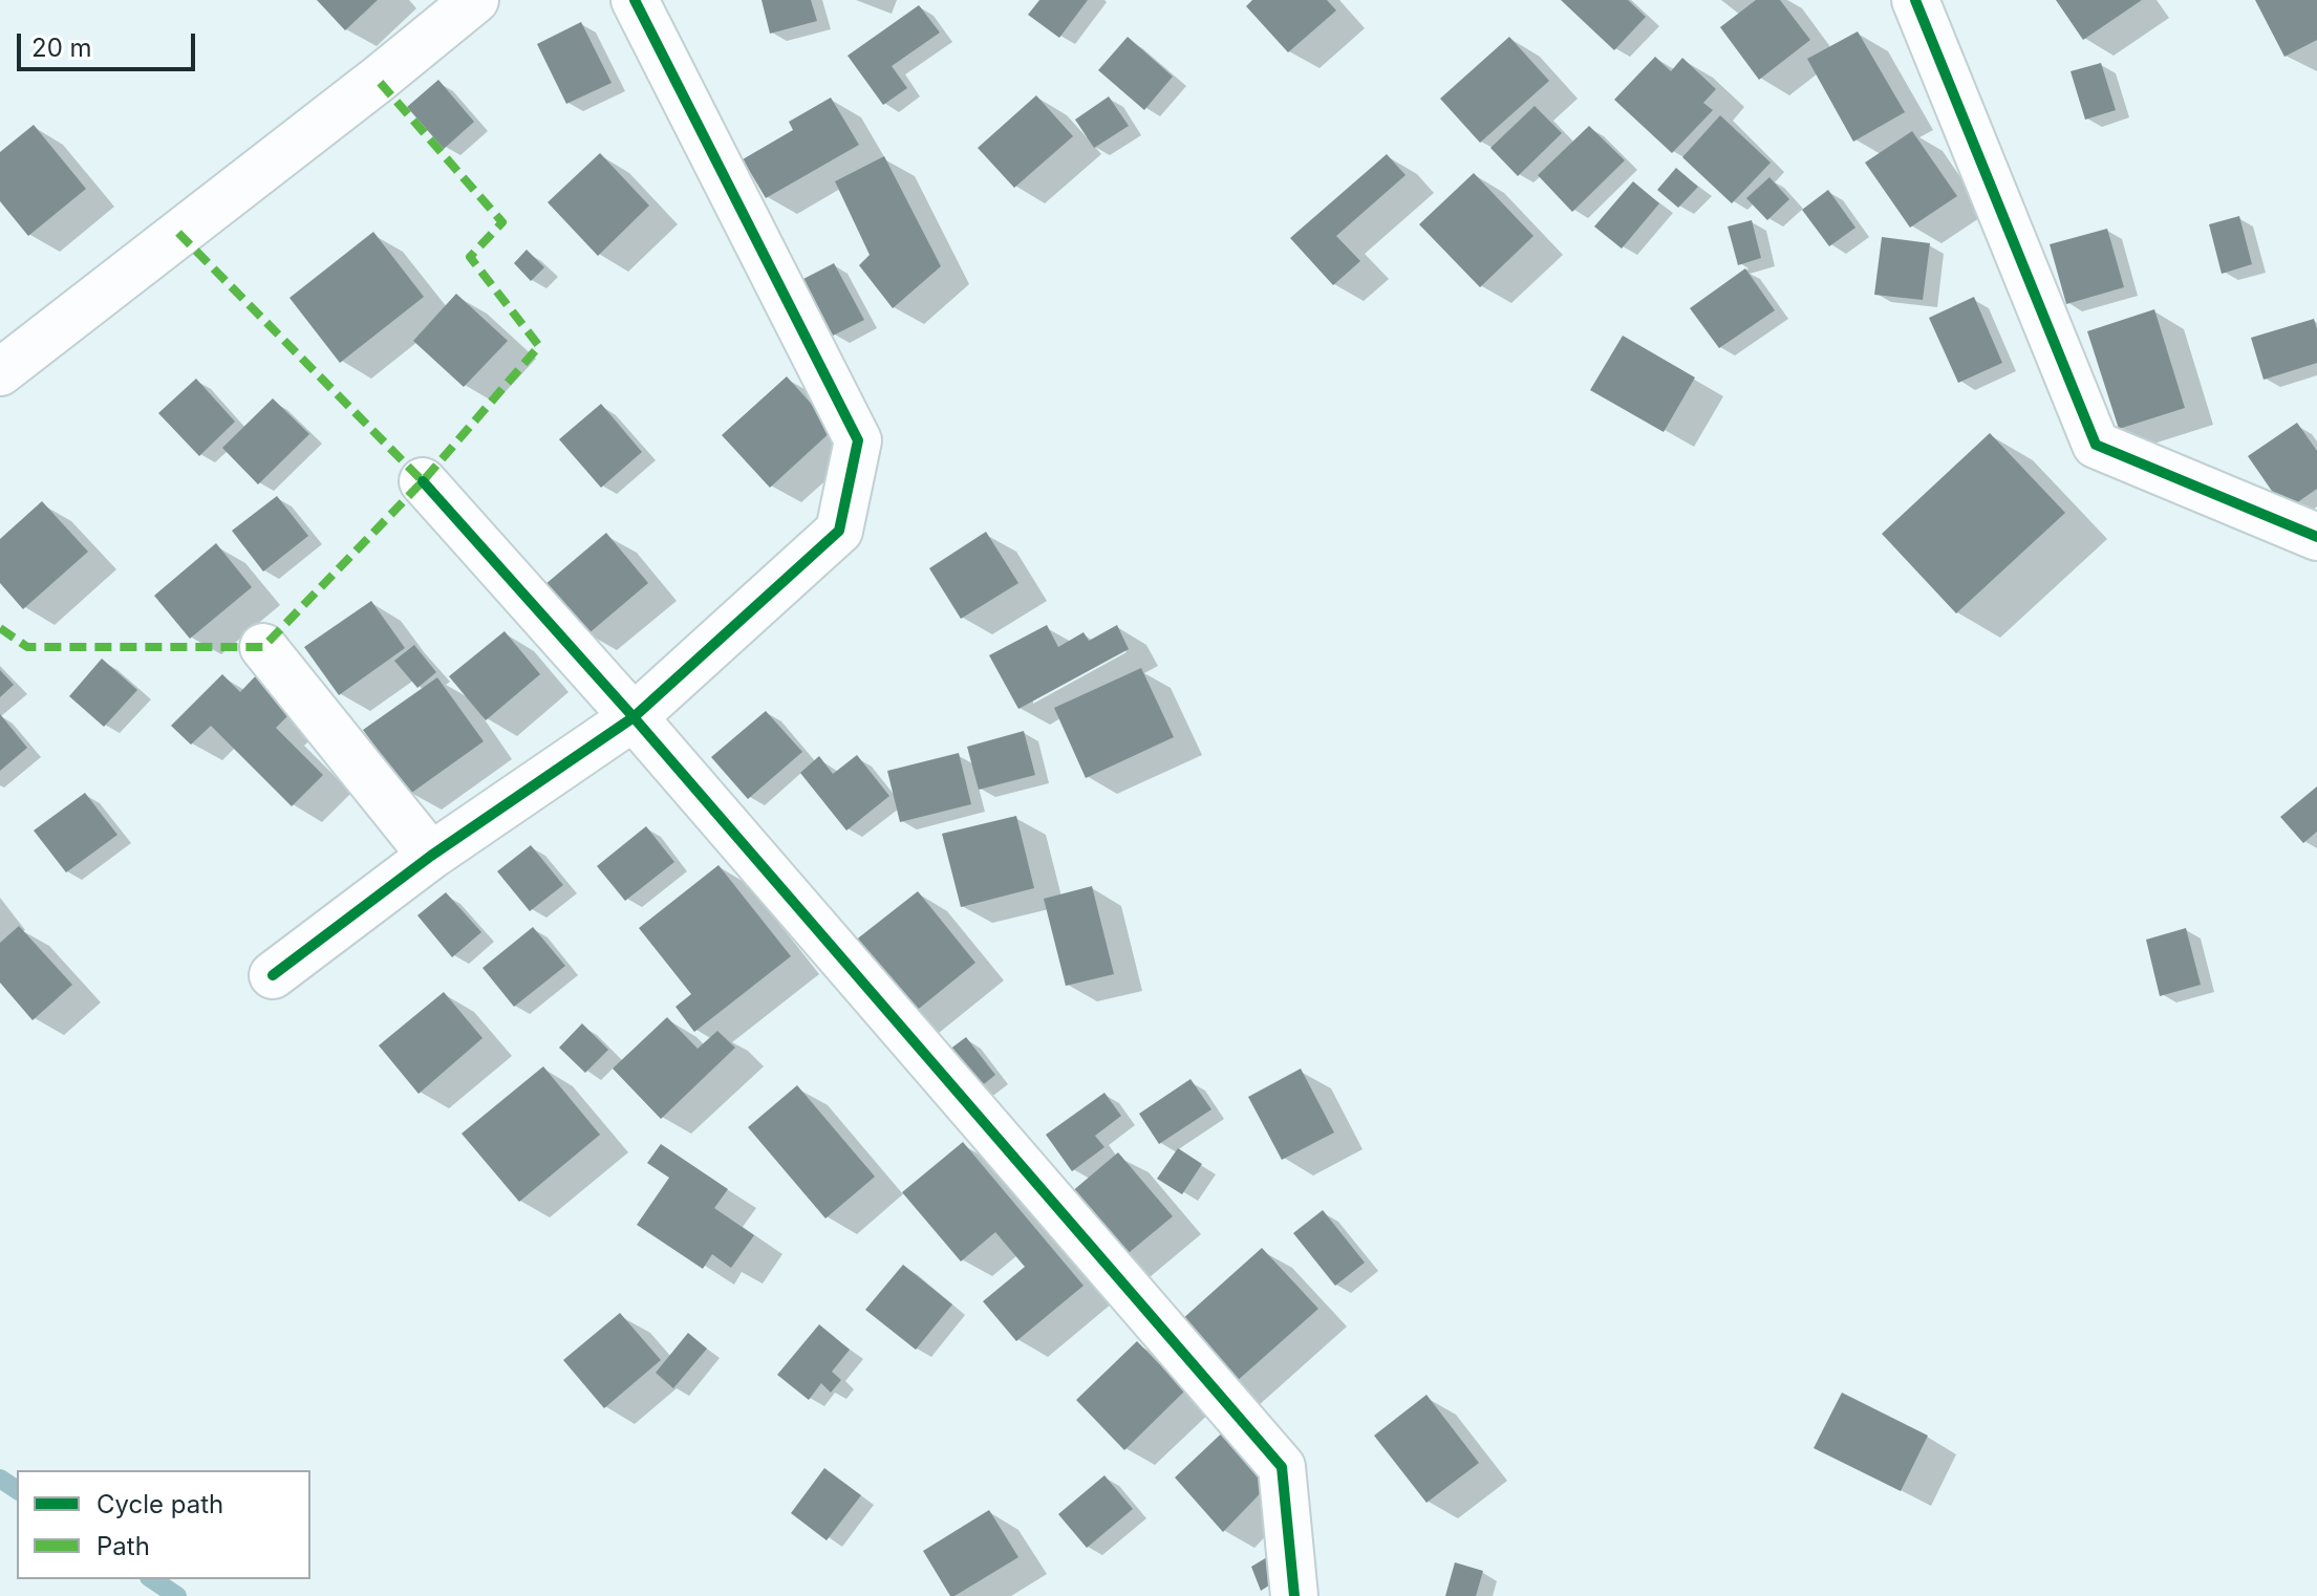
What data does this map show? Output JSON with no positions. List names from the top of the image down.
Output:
{
  "legend": ["Cycle path", "Path"],
  "scale_bar": "20 m"
}
